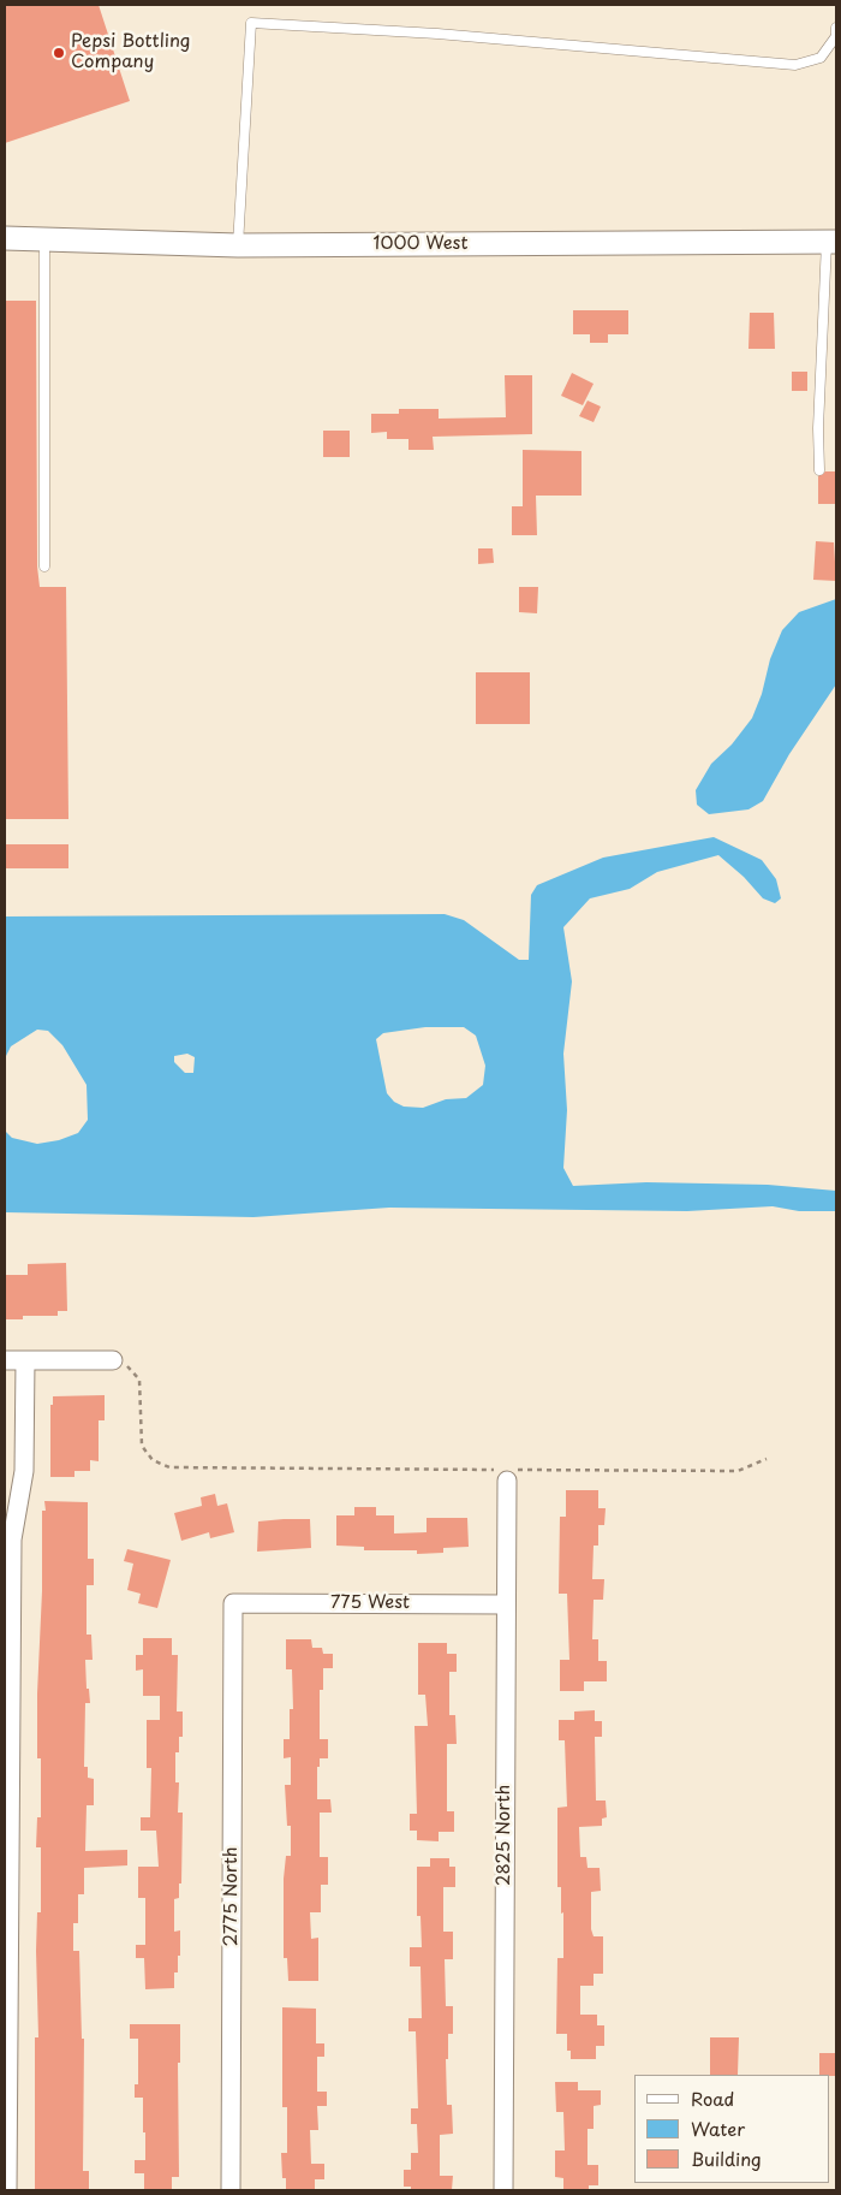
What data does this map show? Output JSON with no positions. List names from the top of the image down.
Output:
{
  "streets": {
    "street": [
      "1000 West",
      "775 West",
      "2825 North",
      "2775 North"
    ]
  },
  "crossings": [
    ["775 West", "2825 North"],
    ["775 West", "2775 North"]
  ],
  "places": ["Pepsi Bottling Company"],
  "legend": ["Road", "Water", "Building"]
}
